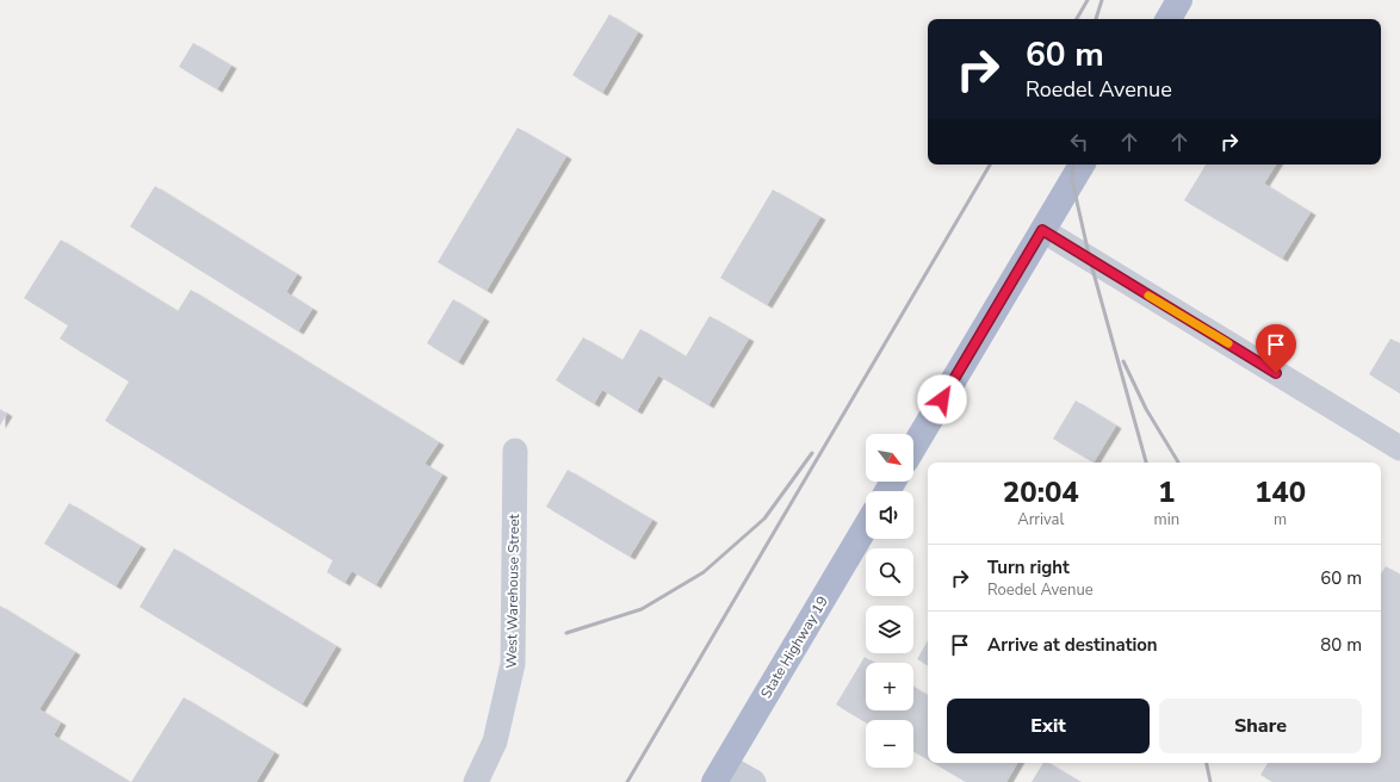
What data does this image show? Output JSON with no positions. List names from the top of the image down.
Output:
{
  "streets": {
    "main road": ["State Highway 19"],
    "street": ["West Warehouse Street"]
  },
  "north": "bottom right",
  "page": {
    "turn": ["60 m", "Roedel Avenue"],
    "map_buttons": ["+", "−"],
    "eta": [
      "20:04",
      "Arrival",
      "1",
      "min",
      "140",
      "m"
    ],
    "list": [
      {
        "name": "Turn right",
        "note": "Roedel Avenue",
        "value": "60 m"
      },
      {
        "name": "Arrive at destination",
        "value": "80 m"
      }
    ],
    "buttons": ["Exit", "Share"]
  }
}
